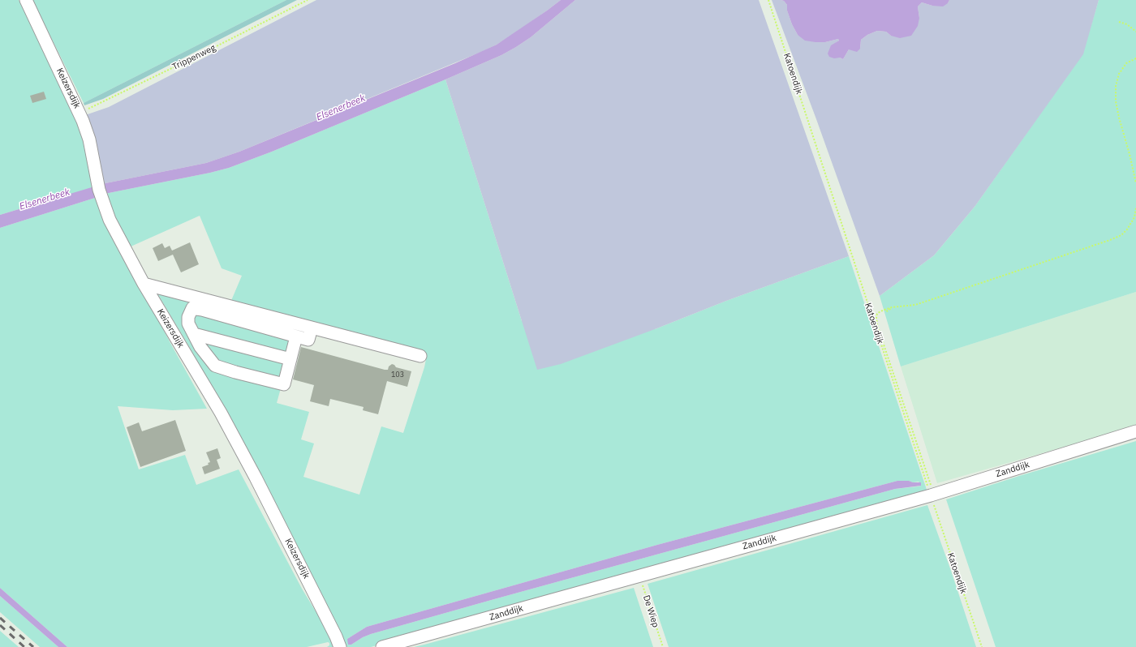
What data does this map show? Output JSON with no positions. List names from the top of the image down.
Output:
{
  "streets": {
    "street": ["Keizersdijk", "Zanddijk"],
    "path": ["Trippenweg", "Katoendijk", "De Wiep"]
  },
  "crossings": [
    ["Trippenweg", "Keizersdijk"],
    ["Katoendijk", "Zanddijk"],
    ["Zanddijk", "De Wiep"]
  ],
  "water": ["Elsenerbeek"],
  "house_numbers": ["103"]
}
